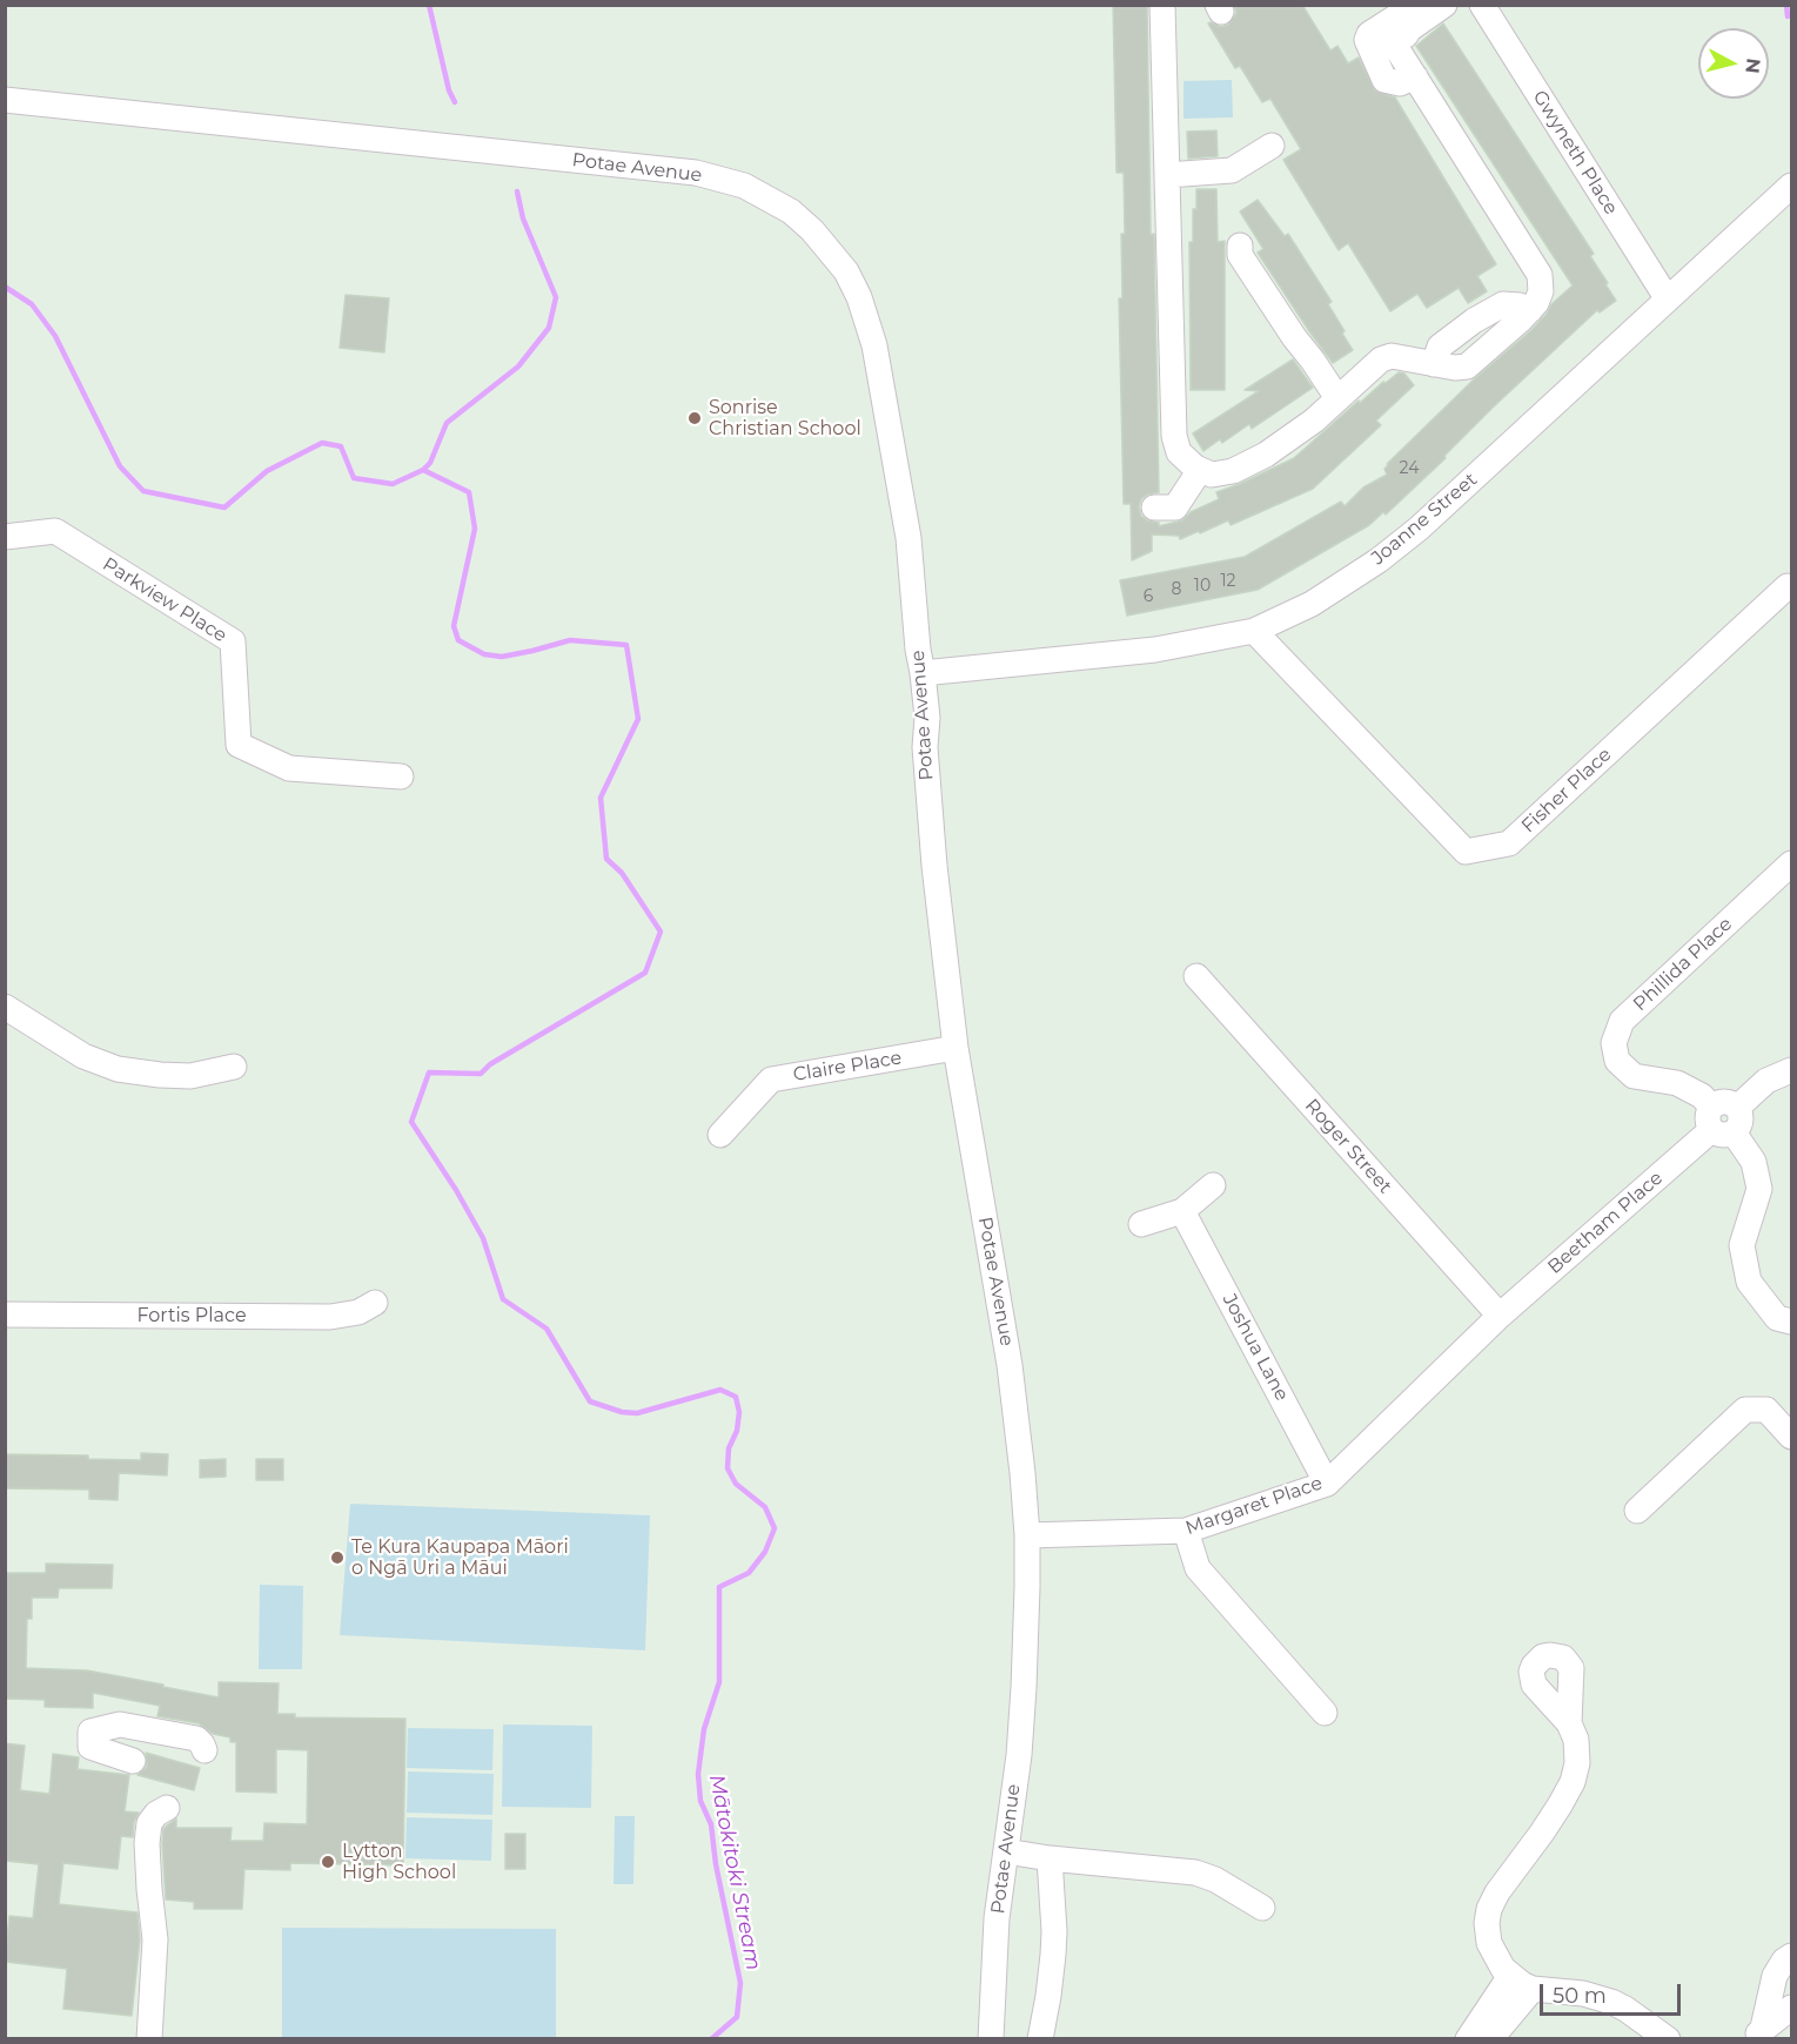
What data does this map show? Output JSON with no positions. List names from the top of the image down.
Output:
{
  "streets": {
    "street": [
      "Gwyneth Place",
      "Potae Avenue",
      "Joanne Street",
      "Parkview Place",
      "Fisher Place",
      "Phillida Place",
      "Claire Place",
      "Roger Street",
      "Beetham Place",
      "Fortis Place",
      "Joshua Lane",
      "Margaret Place"
    ]
  },
  "crossings": [
    ["Gwyneth Place", "Joanne Street"],
    ["Potae Avenue", "Joanne Street"],
    ["Potae Avenue", "Claire Place"],
    ["Potae Avenue", "Margaret Place"],
    ["Joanne Street", "Fisher Place"],
    ["Phillida Place", "Beetham Place"],
    ["Roger Street", "Beetham Place"],
    ["Roger Street", "Margaret Place"],
    ["Beetham Place", "Margaret Place"],
    ["Joshua Lane", "Margaret Place"]
  ],
  "water": ["Mātokitoki Stream"],
  "places": ["Sonrise Christian School", "Te Kura Kaupapa Māori o Ngā Uri a Māui", "Lytton High School"],
  "house_numbers": [
    "24",
    "12",
    "10",
    "8",
    "6"
  ],
  "scale_bar": "50 m",
  "north": "right"
}
